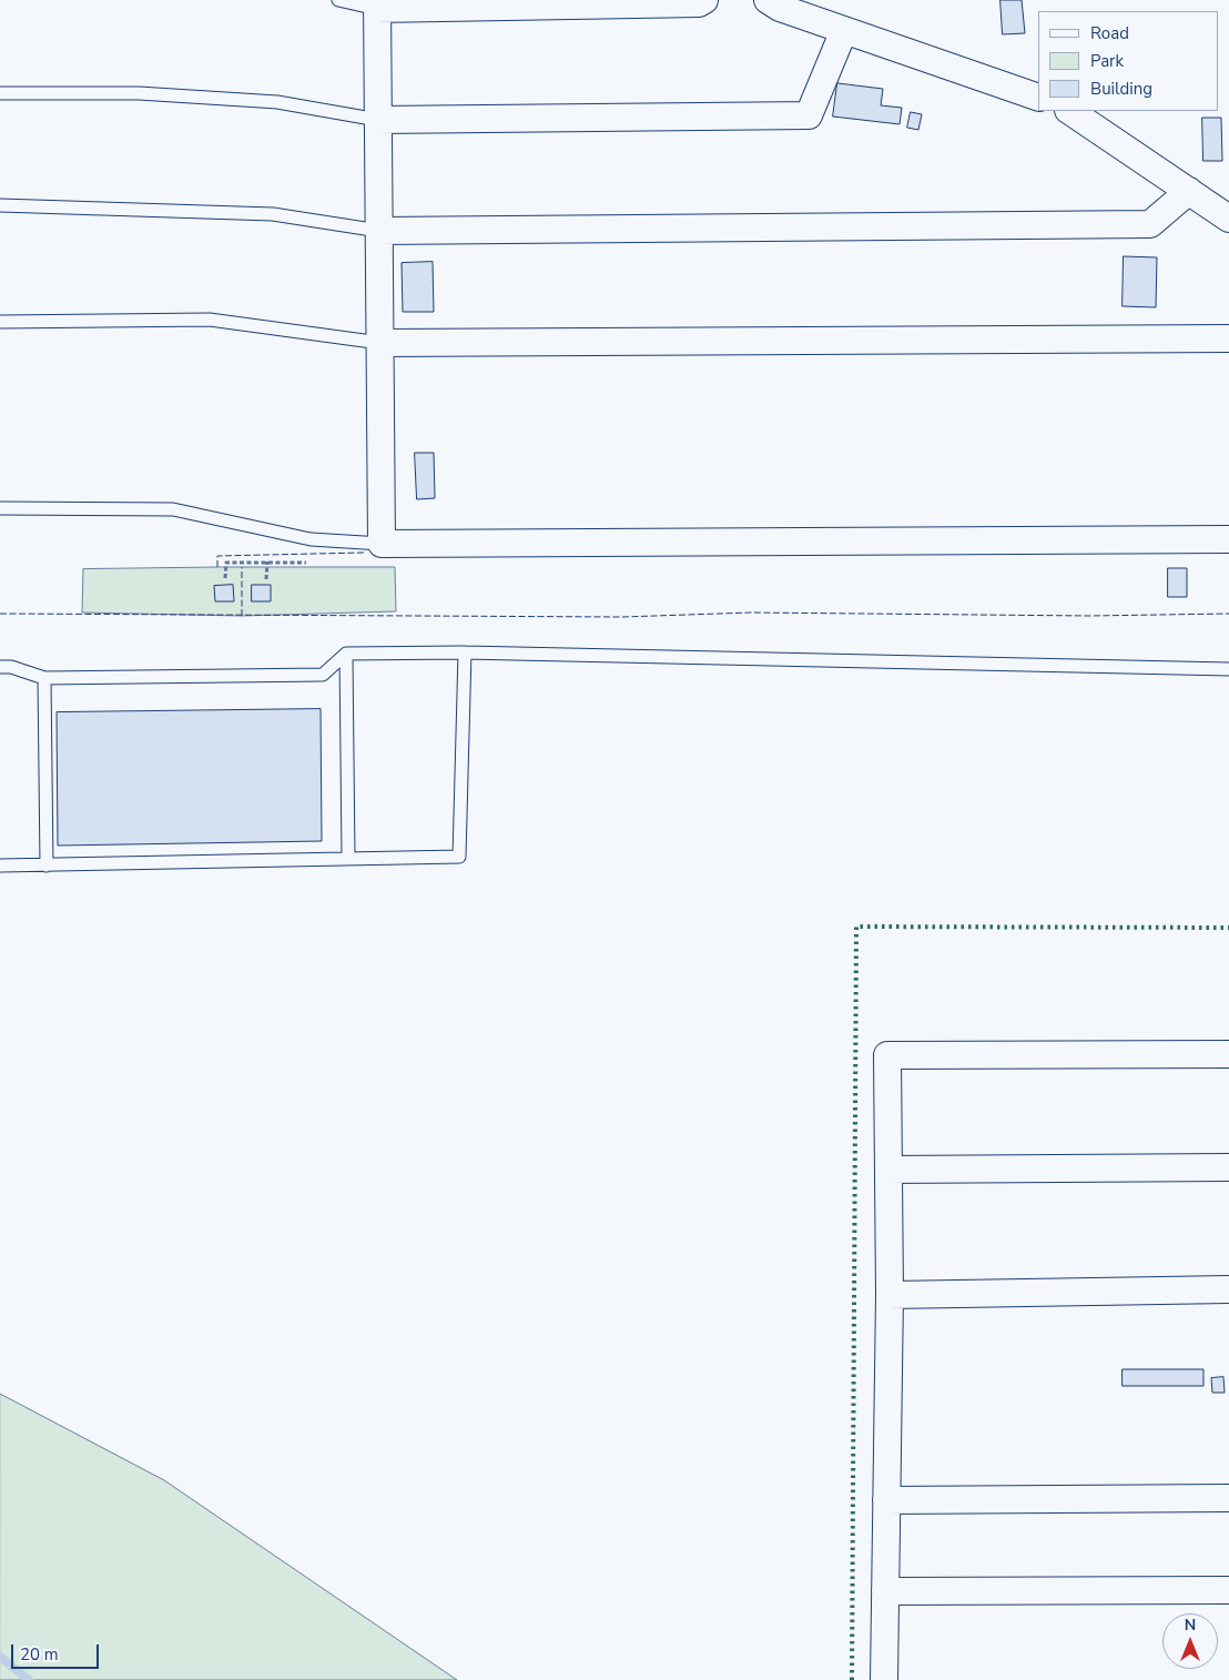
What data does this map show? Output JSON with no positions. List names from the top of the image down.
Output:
{
  "legend": ["Road", "Park", "Building"],
  "scale_bar": "20 m",
  "north": "top"
}
